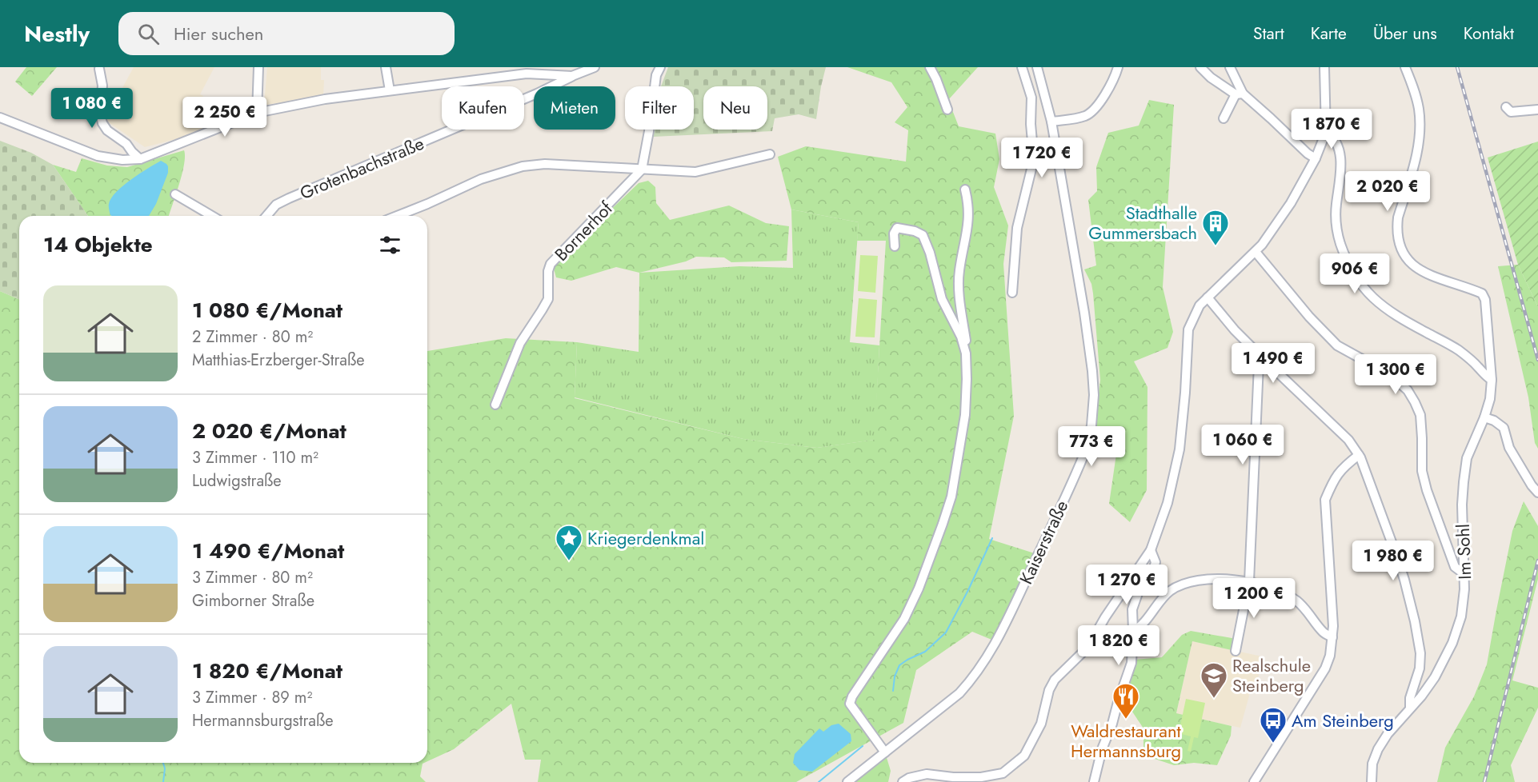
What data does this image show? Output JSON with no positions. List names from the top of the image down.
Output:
{
  "streets": {
    "street": [
      "Grotenbachstraße",
      "Bornerhof",
      "Kaiserstraße",
      "Im Sohl"
    ]
  },
  "places": {
    "building": ["Stadthalle Gummersbach"],
    "place": ["Kriegerdenkmal"],
    "school or university": ["Realschule Steinberg"],
    "restaurant": ["Waldrestaurant Hermannsburg"],
    "bus stop": ["Am Steinberg"]
  },
  "page": {
    "header": "Nestly",
    "search": "Hier suchen",
    "nav": [
      "Start",
      "Karte",
      "Über uns",
      "Kontakt"
    ],
    "chip": [
      "Kaufen",
      "Mieten",
      "Filter",
      "Neu"
    ],
    "price": [
      "1 080 €",
      "2 250 €",
      "1 870 €",
      "1 720 €",
      "2 020 €",
      "906 €",
      "1 490 €",
      "1 300 €",
      "1 060 €",
      "773 €",
      "1 980 €",
      "1 270 €",
      "1 200 €",
      "1 820 €"
    ],
    "heading": "14 Objekte",
    "list": [
      {
        "name": "1 080 €/Monat",
        "note": "2 Zimmer · 80 m² · Matthias-Erzberger-Straße"
      },
      {
        "name": "2 020 €/Monat",
        "note": "3 Zimmer · 110 m² · Ludwigstraße"
      },
      {
        "name": "1 490 €/Monat",
        "note": "3 Zimmer · 80 m² · Gimborner Straße"
      },
      {
        "name": "1 820 €/Monat",
        "note": "3 Zimmer · 89 m² · Hermannsburgstraße"
      }
    ]
  }
}
